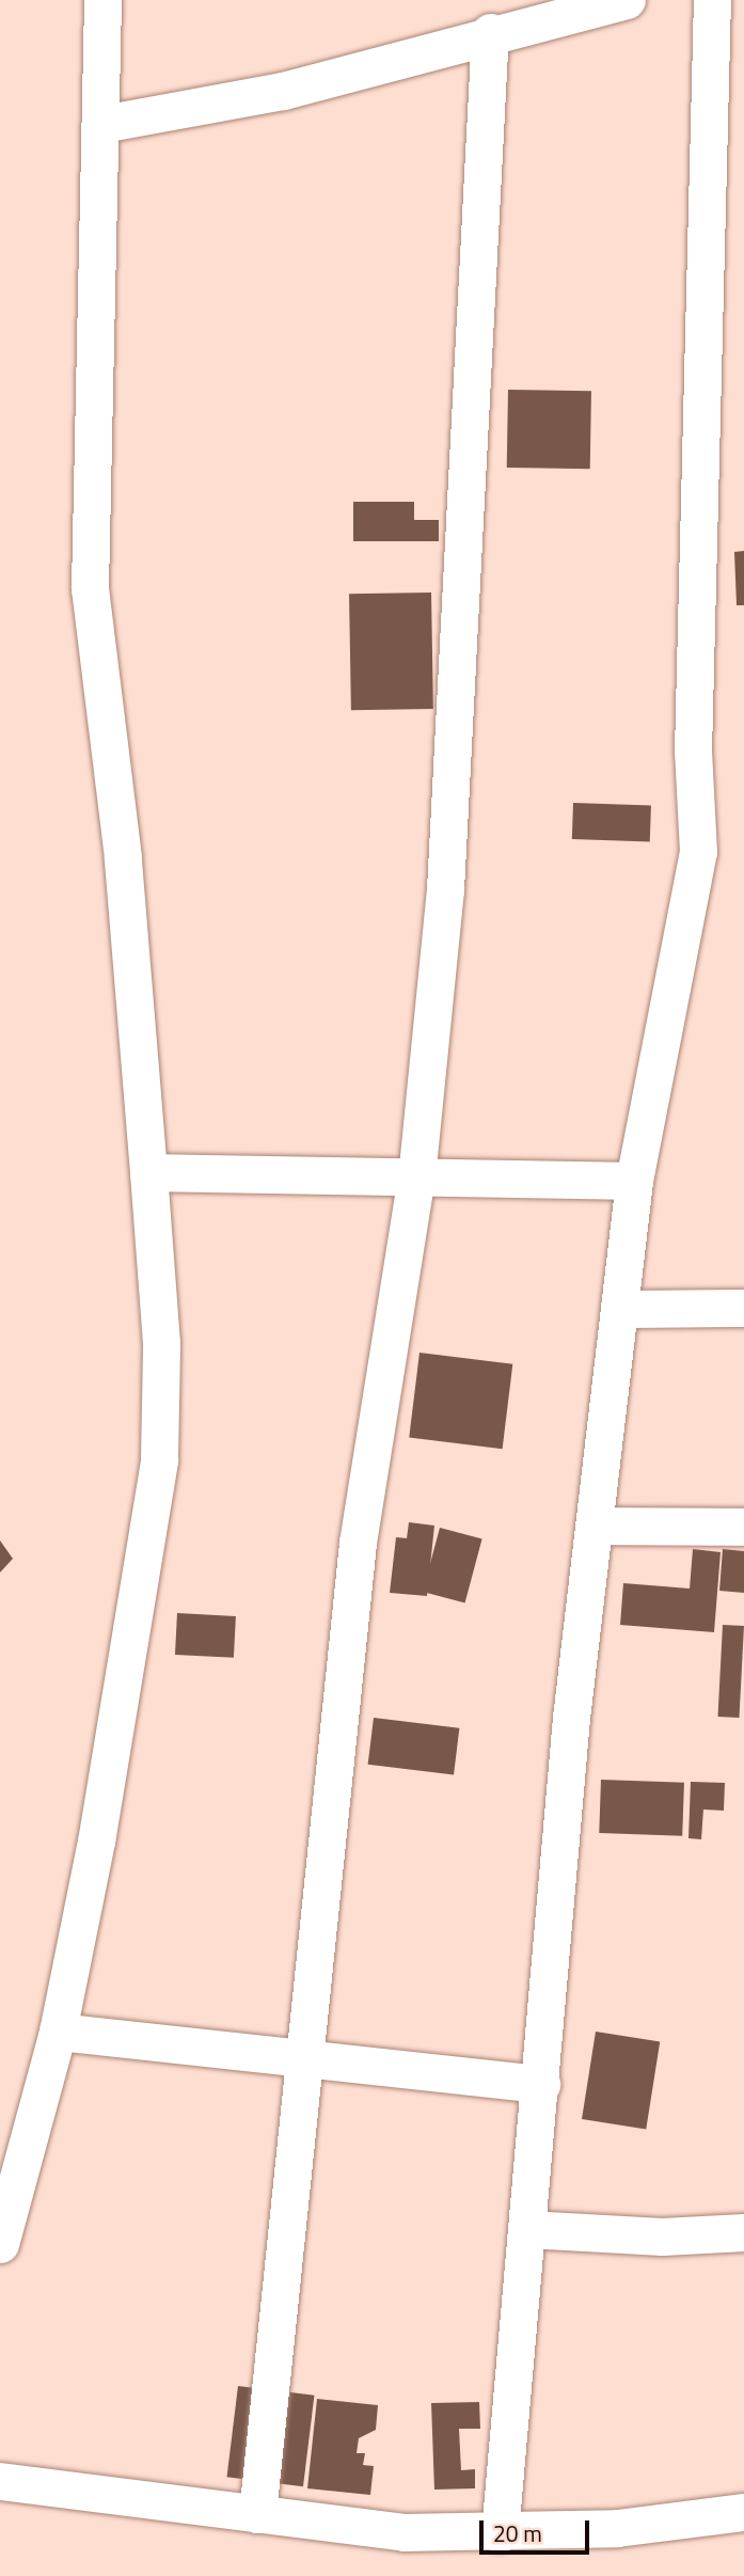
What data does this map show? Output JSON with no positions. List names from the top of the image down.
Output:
{
  "scale_bar": "20 m"
}
